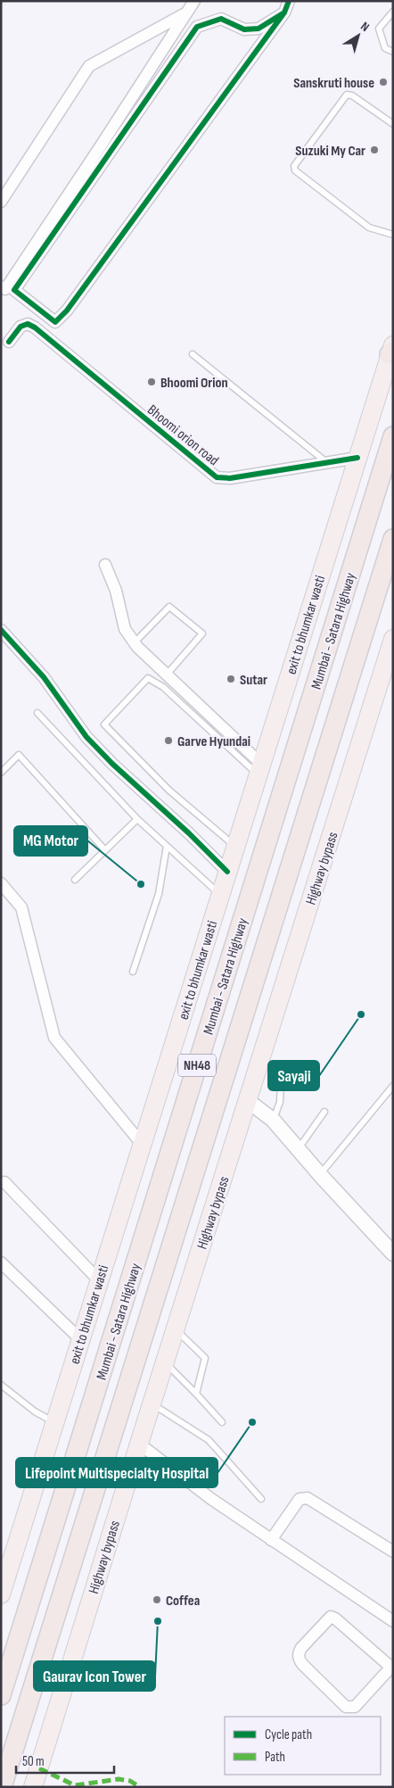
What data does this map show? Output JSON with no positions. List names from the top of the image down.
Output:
{
  "streets": {
    "highway": ["Mumbai - Satara Highway", "NH48"],
    "main road": ["exit to bhumkar wasti", "Highway bypass"],
    "street": ["Bhoomi orion road"]
  },
  "crossings": [
    ["Bhoomi orion road", "exit to bhumkar wasti"]
  ],
  "places": [
    "Sanskruti house",
    "Suzuki My Car",
    "Bhoomi Orion",
    "Sutar",
    "Garve Hyundai",
    "MG Motor",
    "Sayaji",
    "Lifepoint Multispecialty Hospital",
    "Coffea",
    "Gaurav Icon Tower"
  ],
  "legend": ["Cycle path", "Path"],
  "scale_bar": "50 m",
  "north": "top right"
}
